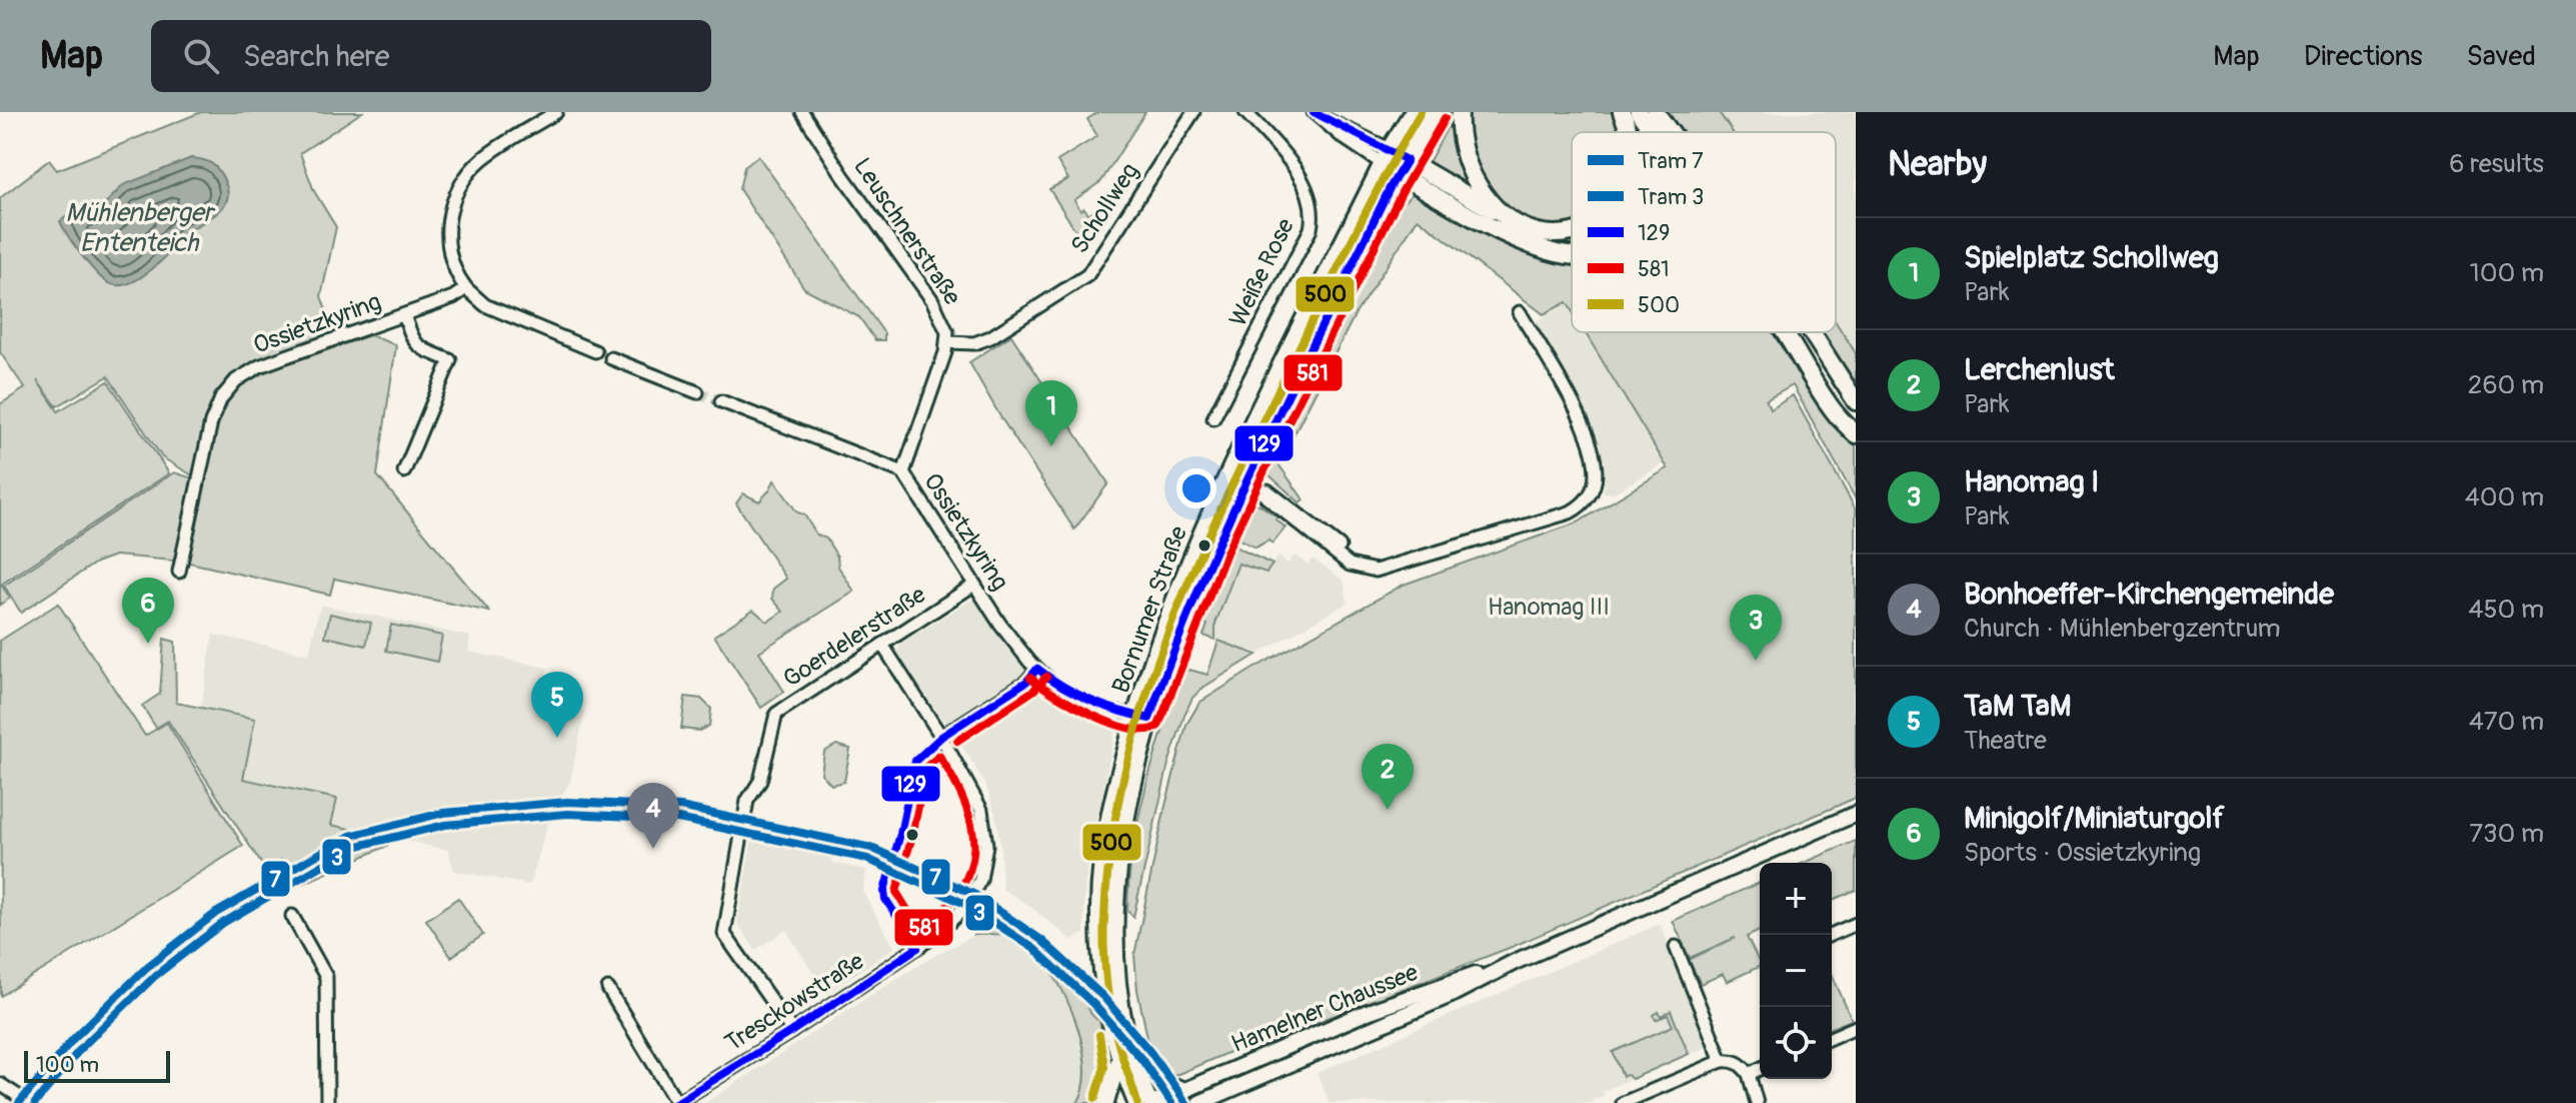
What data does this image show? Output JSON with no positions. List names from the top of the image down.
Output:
{
  "streets": {
    "main road": ["Bornumer Straße", "Hamelner Chaussee"],
    "street": [
      "Schollweg",
      "Leuschnerstraße",
      "Weiße Rose",
      "Ossietzkyring",
      "Goerdelerstraße",
      "Tresckowstraße"
    ]
  },
  "crossings": [
    ["Schollweg", "Leuschnerstraße"],
    ["Leuschnerstraße", "Ossietzkyring"],
    ["Ossietzkyring", "Bornumer Straße"],
    ["Ossietzkyring", "Goerdelerstraße"],
    ["Bornumer Straße", "Hamelner Chaussee"],
    ["Goerdelerstraße", "Tresckowstraße"]
  ],
  "water": ["Mühlenberger Ententeich"],
  "parks": ["Hanomag III"],
  "lines": [
    "transit line 129",
    "transit line 500",
    "transit line 581",
    "tram line 7",
    "tram line 3"
  ],
  "legend": [
    "Tram 7",
    "Tram 3",
    "129",
    "581",
    "500"
  ],
  "scale_bar": "100 m",
  "page": {
    "header": "Map",
    "search": "Search here",
    "nav": ["Map", "Directions", "Saved"],
    "heading": ["Nearby", "6 results"],
    "list": [
      {
        "mark": "1",
        "name": "Spielplatz Schollweg",
        "note": "Park",
        "value": "100 m"
      },
      {
        "mark": "2",
        "name": "Lerchenlust",
        "note": "Park",
        "value": "260 m"
      },
      {
        "mark": "3",
        "name": "Hanomag I",
        "note": "Park",
        "value": "400 m"
      },
      {
        "mark": "4",
        "name": "Bonhoeffer-Kirchengemeinde",
        "note": "Church · Mühlenbergzentrum",
        "value": "450 m"
      },
      {
        "mark": "5",
        "name": "TaM TaM",
        "note": "Theatre",
        "value": "470 m"
      },
      {
        "mark": "6",
        "name": "Minigolf/Miniaturgolf",
        "note": "Sports · Ossietzkyring",
        "value": "730 m"
      }
    ],
    "pins": [
      "1",
      "6",
      "3",
      "5",
      "2",
      "4"
    ],
    "map_buttons": ["+", "−"],
    "scale": "100 m"
  }
}
